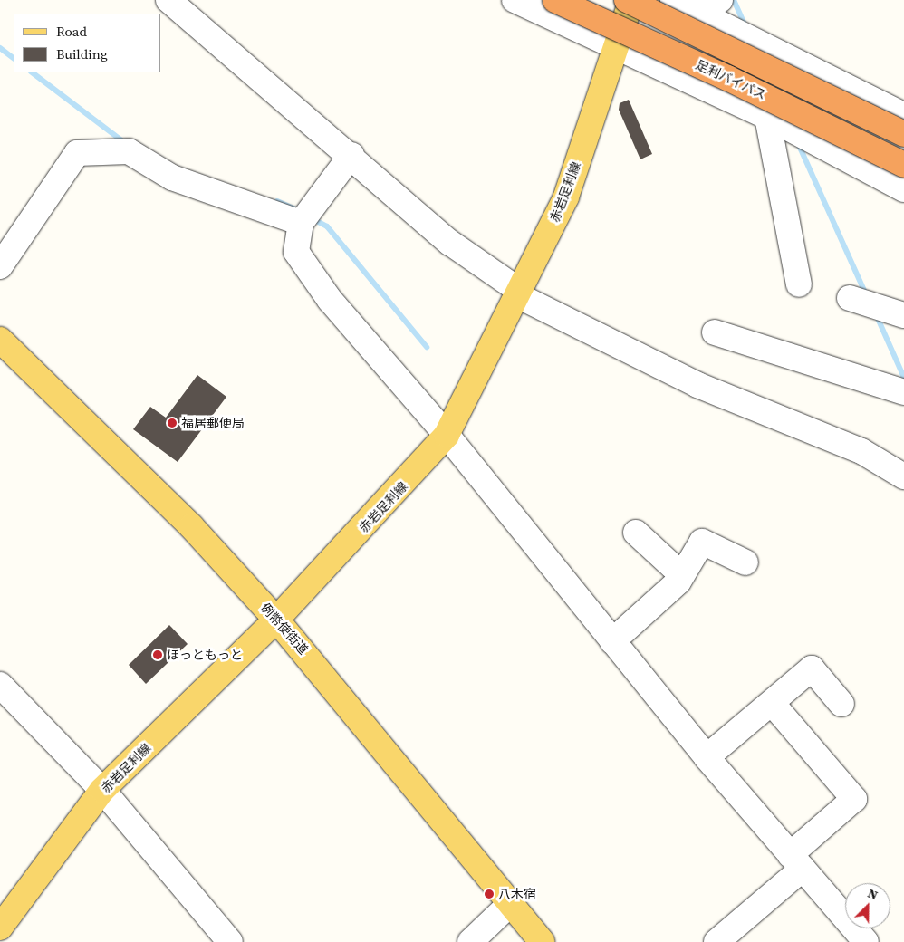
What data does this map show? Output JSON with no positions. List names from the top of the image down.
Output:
{
  "streets": {
    "highway": ["足利バイパス"],
    "main road": ["赤岩足利線", "例幣使街道"]
  },
  "crossings": [
    ["赤岩足利線", "例幣使街道"]
  ],
  "places": ["福居郵便局", "ほっともっと", "八木宿"],
  "legend": ["Road", "Building"],
  "north": "top right"
}
